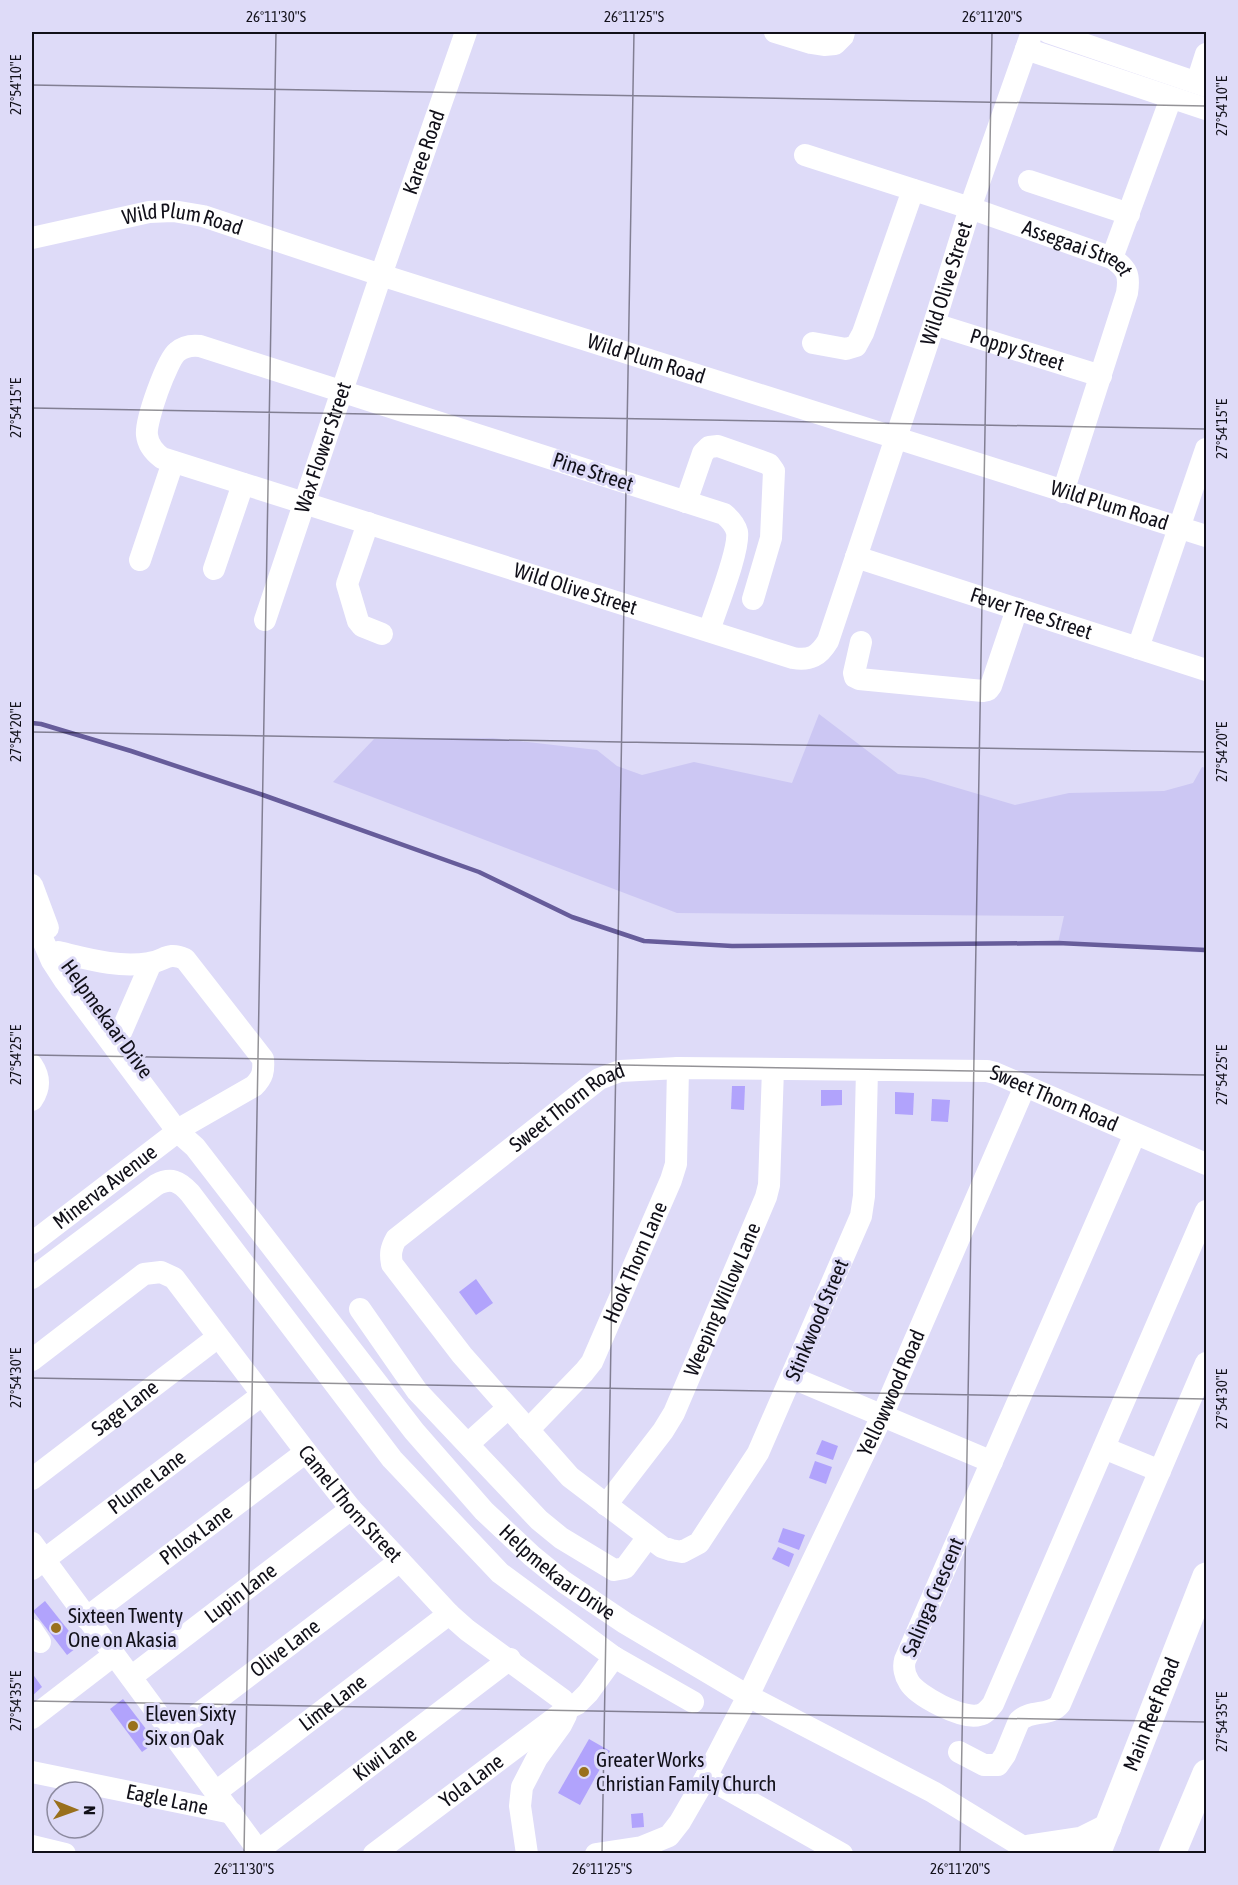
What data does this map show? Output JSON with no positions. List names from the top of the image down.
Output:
{
  "streets": {
    "main road": ["Main Reef Road"],
    "street": [
      "Karee Road",
      "Wild Plum Road",
      "Assegaai Street",
      "Wild Olive Street",
      "Poppy Street",
      "Wax Flower Street",
      "Pine Street",
      "Fever Tree Street",
      "Helpmekaar Drive",
      "Sweet Thorn Road",
      "Minerva Avenue",
      "Hook Thorn Lane",
      "Weeping Willow Lane",
      "Stinkwood Street",
      "Yellowwood Road",
      "Sage Lane",
      "Plume Lane",
      "Camel Thorn Street",
      "Phlox Lane",
      "Lupin Lane",
      "Salinga Crescent",
      "Olive Lane",
      "Lime Lane",
      "Kiwi Lane",
      "Yola Lane",
      "Eagle Lane"
    ]
  },
  "crossings": [
    ["Karee Road", "Wild Plum Road"],
    ["Karee Road", "Wax Flower Street"],
    ["Wild Plum Road", "Assegaai Street"],
    ["Wild Plum Road", "Wild Olive Street"],
    ["Wild Plum Road", "Wax Flower Street"],
    ["Assegaai Street", "Wild Olive Street"],
    ["Assegaai Street", "Poppy Street"],
    ["Wild Olive Street", "Poppy Street"],
    ["Wild Olive Street", "Wax Flower Street"],
    ["Wild Olive Street", "Pine Street"],
    ["Wild Olive Street", "Fever Tree Street"],
    ["Wax Flower Street", "Pine Street"],
    ["Helpmekaar Drive", "Minerva Avenue"],
    ["Helpmekaar Drive", "Yellowwood Road"],
    ["Sweet Thorn Road", "Hook Thorn Lane"],
    ["Sweet Thorn Road", "Weeping Willow Lane"],
    ["Sweet Thorn Road", "Stinkwood Street"],
    ["Sweet Thorn Road", "Yellowwood Road"],
    ["Sweet Thorn Road", "Salinga Crescent"],
    ["Sage Lane", "Camel Thorn Street"],
    ["Plume Lane", "Camel Thorn Street"],
    ["Camel Thorn Street", "Phlox Lane"],
    ["Camel Thorn Street", "Lupin Lane"],
    ["Camel Thorn Street", "Olive Lane"],
    ["Camel Thorn Street", "Lime Lane"],
    ["Camel Thorn Street", "Kiwi Lane"],
    ["Camel Thorn Street", "Yola Lane"]
  ],
  "places": ["Sixteen Twenty One on Akasia", "Eleven Sixty Six on Oak", "Greater Works Christian Family Church"],
  "north": "right",
  "coordinates": [
    "26°11'30\"S",
    "26°11'25\"S",
    "26°11'20\"S",
    "27°54'10\"E",
    "27°54'15\"E",
    "27°54'20\"E",
    "27°54'25\"E",
    "27°54'30\"E",
    "27°54'35\"E"
  ]
}
